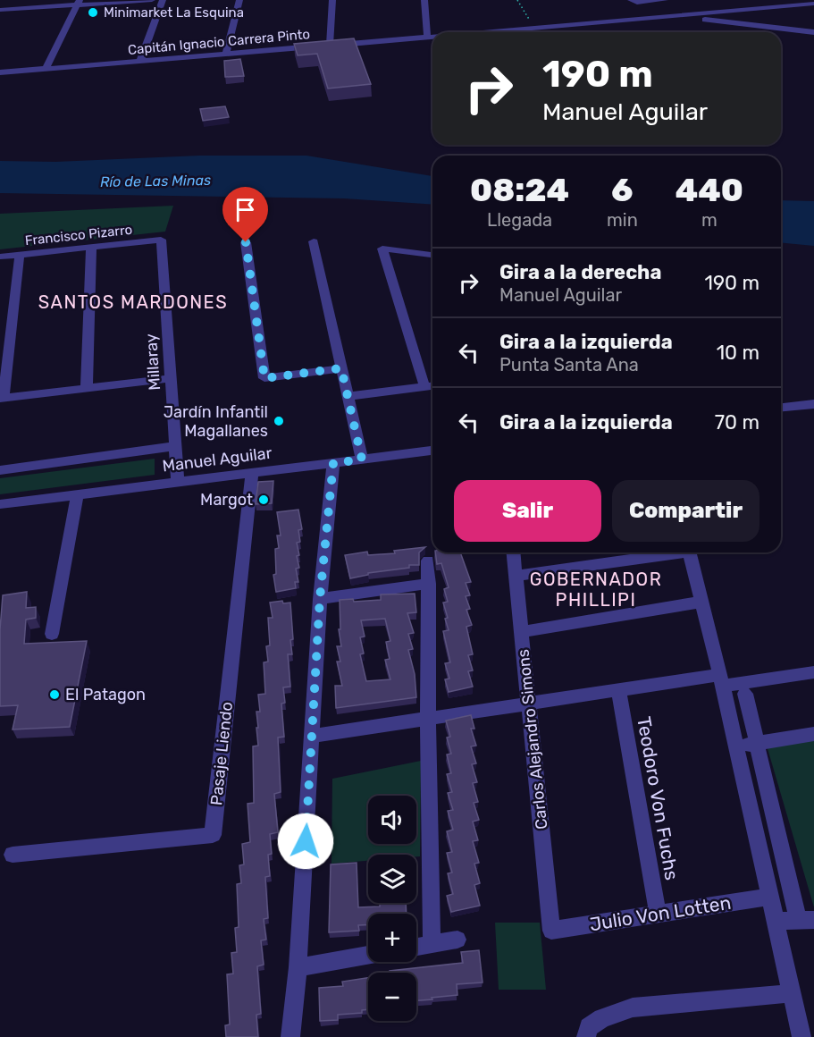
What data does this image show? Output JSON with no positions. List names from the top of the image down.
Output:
{
  "streets": {
    "street": [
      "Capitán Ignacio Carrera Pinto",
      "Francisco Pizarro",
      "Millaray",
      "Manuel Aguilar",
      "Carlos Alejandro Simons",
      "Pasaje Liendo",
      "Teodoro Von Fuchs",
      "Julio Von Lotten"
    ]
  },
  "crossings": [
    ["Francisco Pizarro", "Millaray"],
    ["Millaray", "Manuel Aguilar"],
    ["Manuel Aguilar", "Pasaje Liendo"],
    ["Carlos Alejandro Simons", "Julio Von Lotten"],
    ["Teodoro Von Fuchs", "Julio Von Lotten"]
  ],
  "districts": ["SANTOS MARDONES", "GOBERNADOR PHILLIPI"],
  "water": ["Río de Las Minas"],
  "places": [
    "Minimarket La Esquina",
    "Jardín Infantil Magallanes",
    "Margot",
    "El Patagon"
  ],
  "page": {
    "turn": ["190 m", "Manuel Aguilar"],
    "eta": [
      "08:24",
      "Llegada",
      "6",
      "min",
      "440",
      "m"
    ],
    "list": [
      {
        "name": "Gira a la derecha",
        "note": "Manuel Aguilar",
        "value": "190 m"
      },
      {
        "name": "Gira a la izquierda",
        "note": "Punta Santa Ana",
        "value": "10 m"
      },
      {
        "name": "Gira a la izquierda",
        "value": "70 m"
      }
    ],
    "buttons": ["Salir", "Compartir"],
    "map_buttons": ["+", "−"]
  }
}
